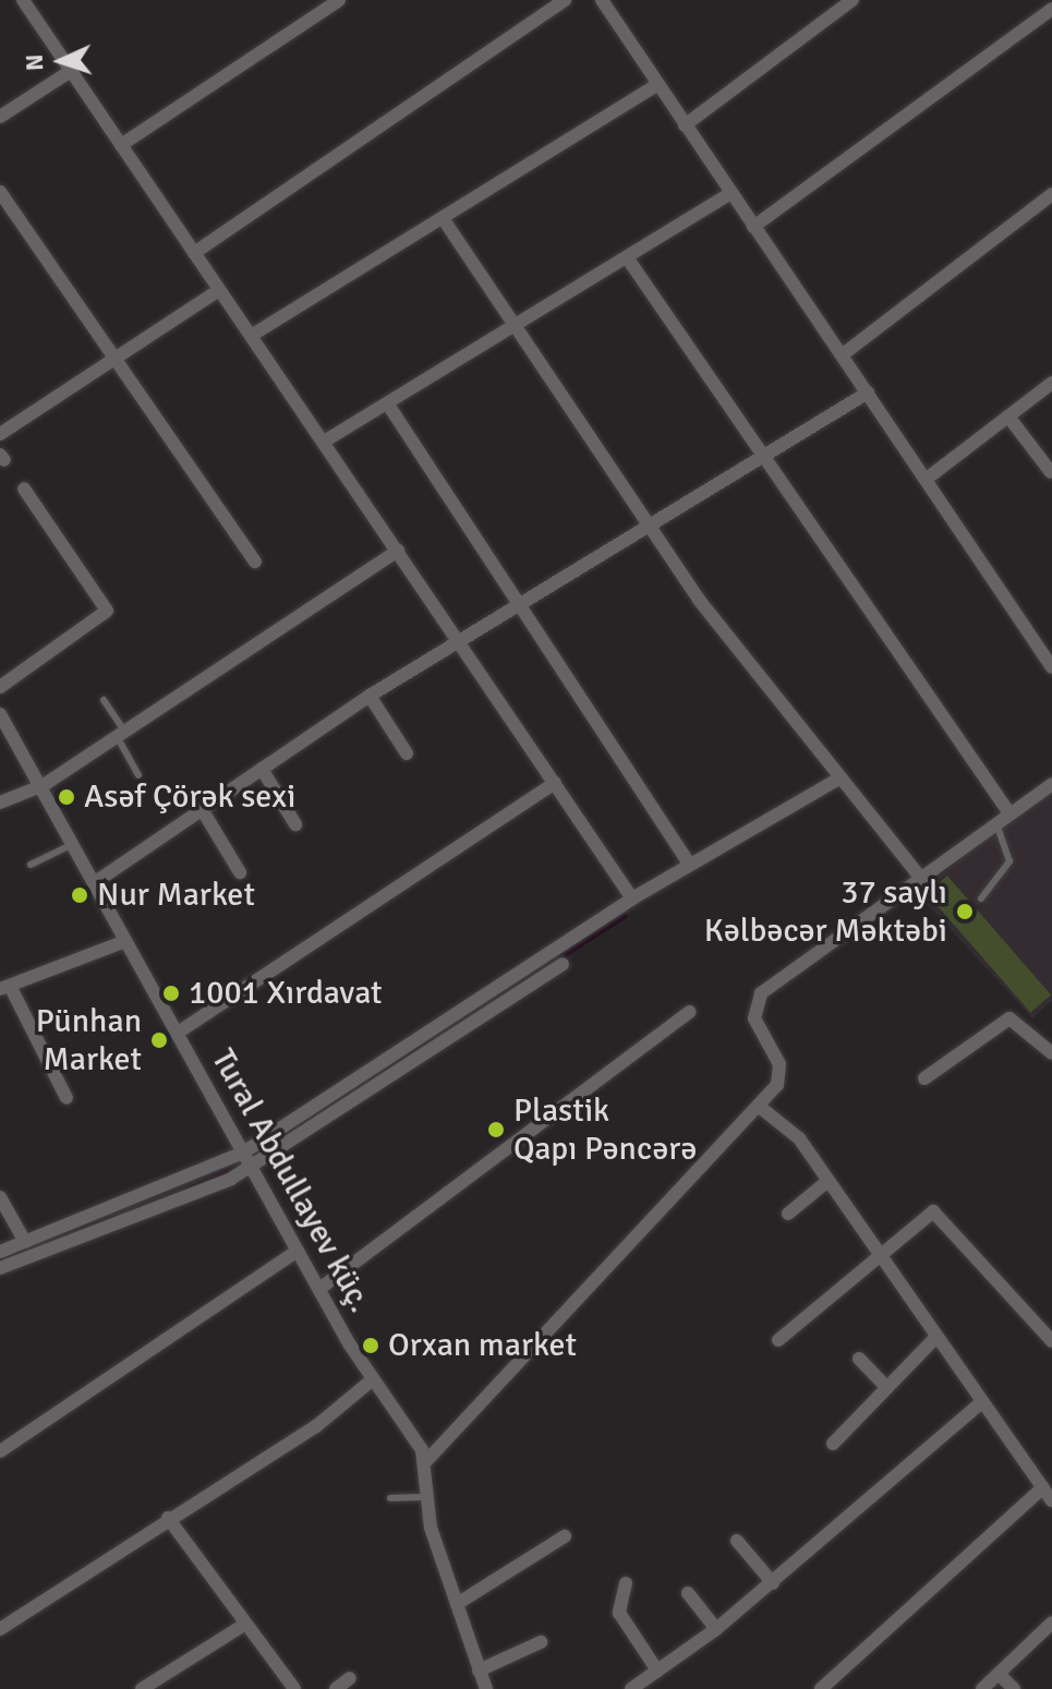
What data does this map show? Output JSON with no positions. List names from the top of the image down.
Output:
{
  "streets": {
    "street": ["Tural Abdullayev küç."]
  },
  "places": [
    "Asəf Çörək sexi",
    "Nur Market",
    "37 saylı Kəlbəcər Məktəbi",
    "1001 Xırdavat",
    "Pünhan Market",
    "Plastik Qapı Pəncərə",
    "Orxan market"
  ],
  "north": "left"
}
